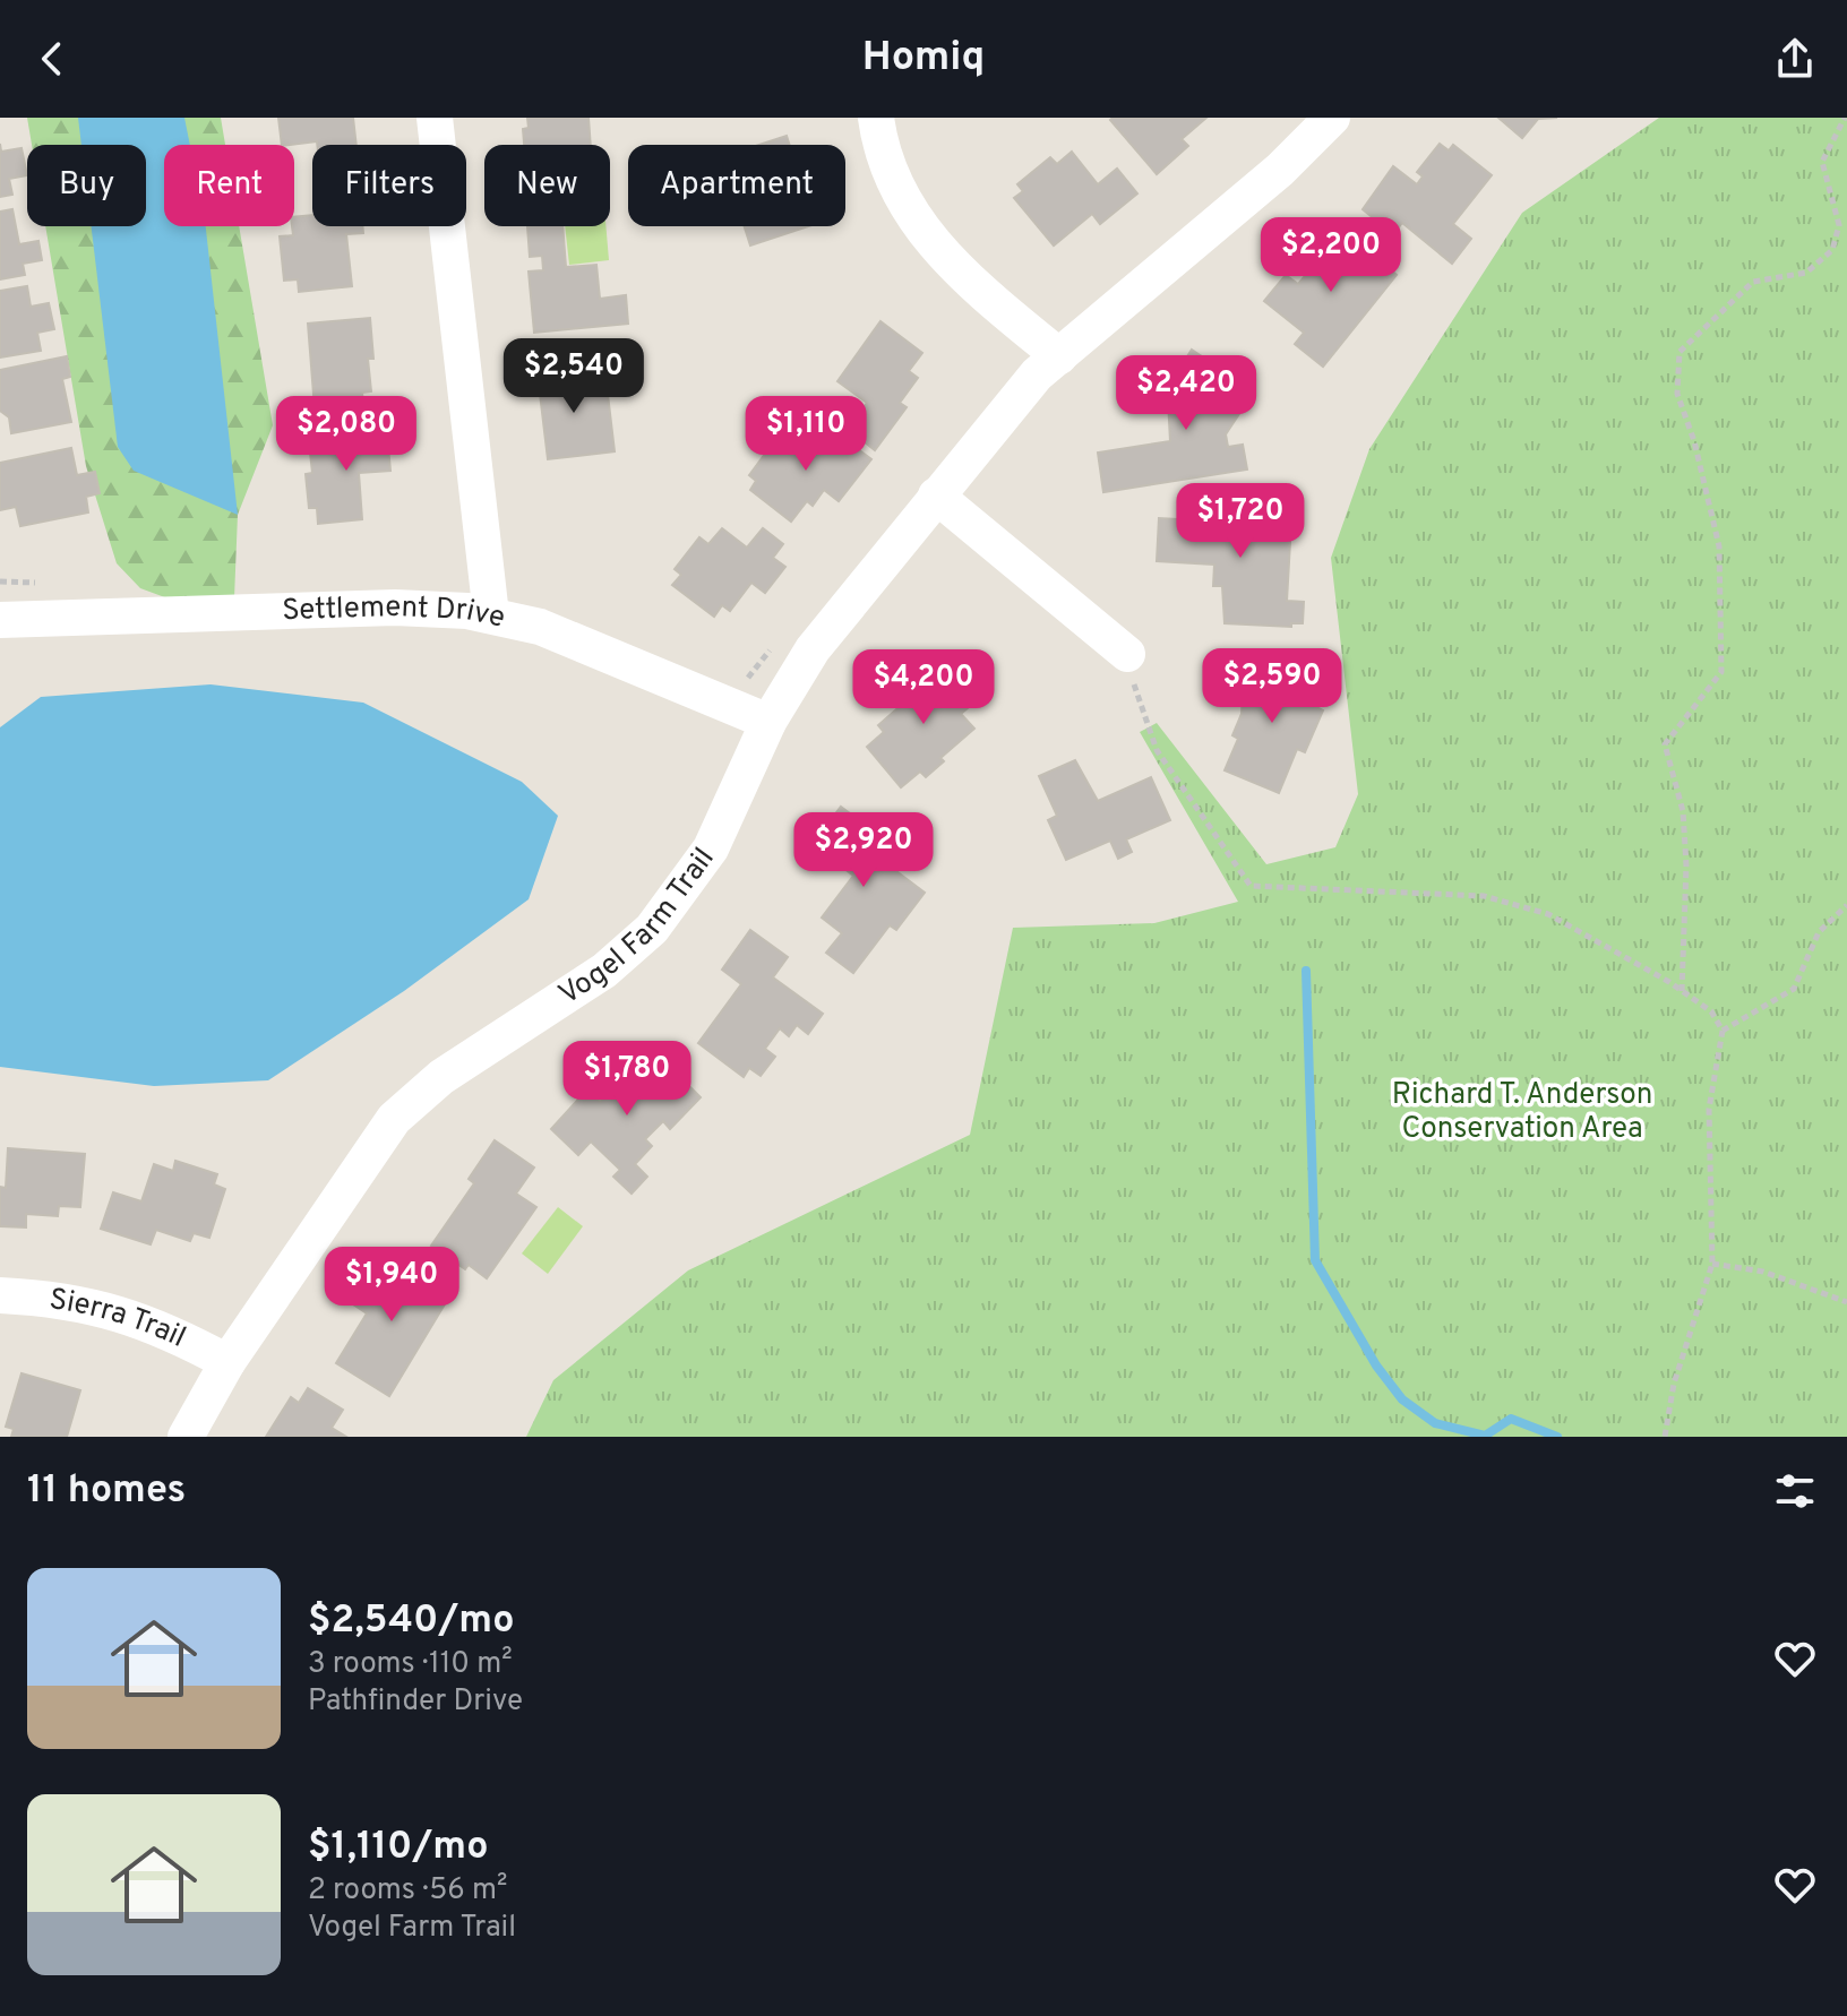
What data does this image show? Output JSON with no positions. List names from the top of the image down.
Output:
{
  "streets": {
    "street": ["Settlement Drive", "Vogel Farm Trail", "Sierra Trail"]
  },
  "crossings": [
    ["Settlement Drive", "Vogel Farm Trail"],
    ["Vogel Farm Trail", "Sierra Trail"]
  ],
  "parks": ["Richard T. Anderson Conservation Area"],
  "page": {
    "header": "Homiq",
    "chip": [
      "Buy",
      "Rent",
      "Filters",
      "New",
      "Apartment"
    ],
    "price": [
      "$2,200",
      "$2,540",
      "$2,420",
      "$2,080",
      "$1,110",
      "$1,720",
      "$2,590",
      "$4,200",
      "$2,920",
      "$1,780",
      "$1,940"
    ],
    "heading": "11 homes",
    "list": [
      {
        "name": "$2,540/mo",
        "note": "3 rooms · 110 m² · Pathfinder Drive"
      },
      {
        "name": "$1,110/mo",
        "note": "2 rooms · 56 m² · Vogel Farm Trail"
      }
    ]
  }
}
